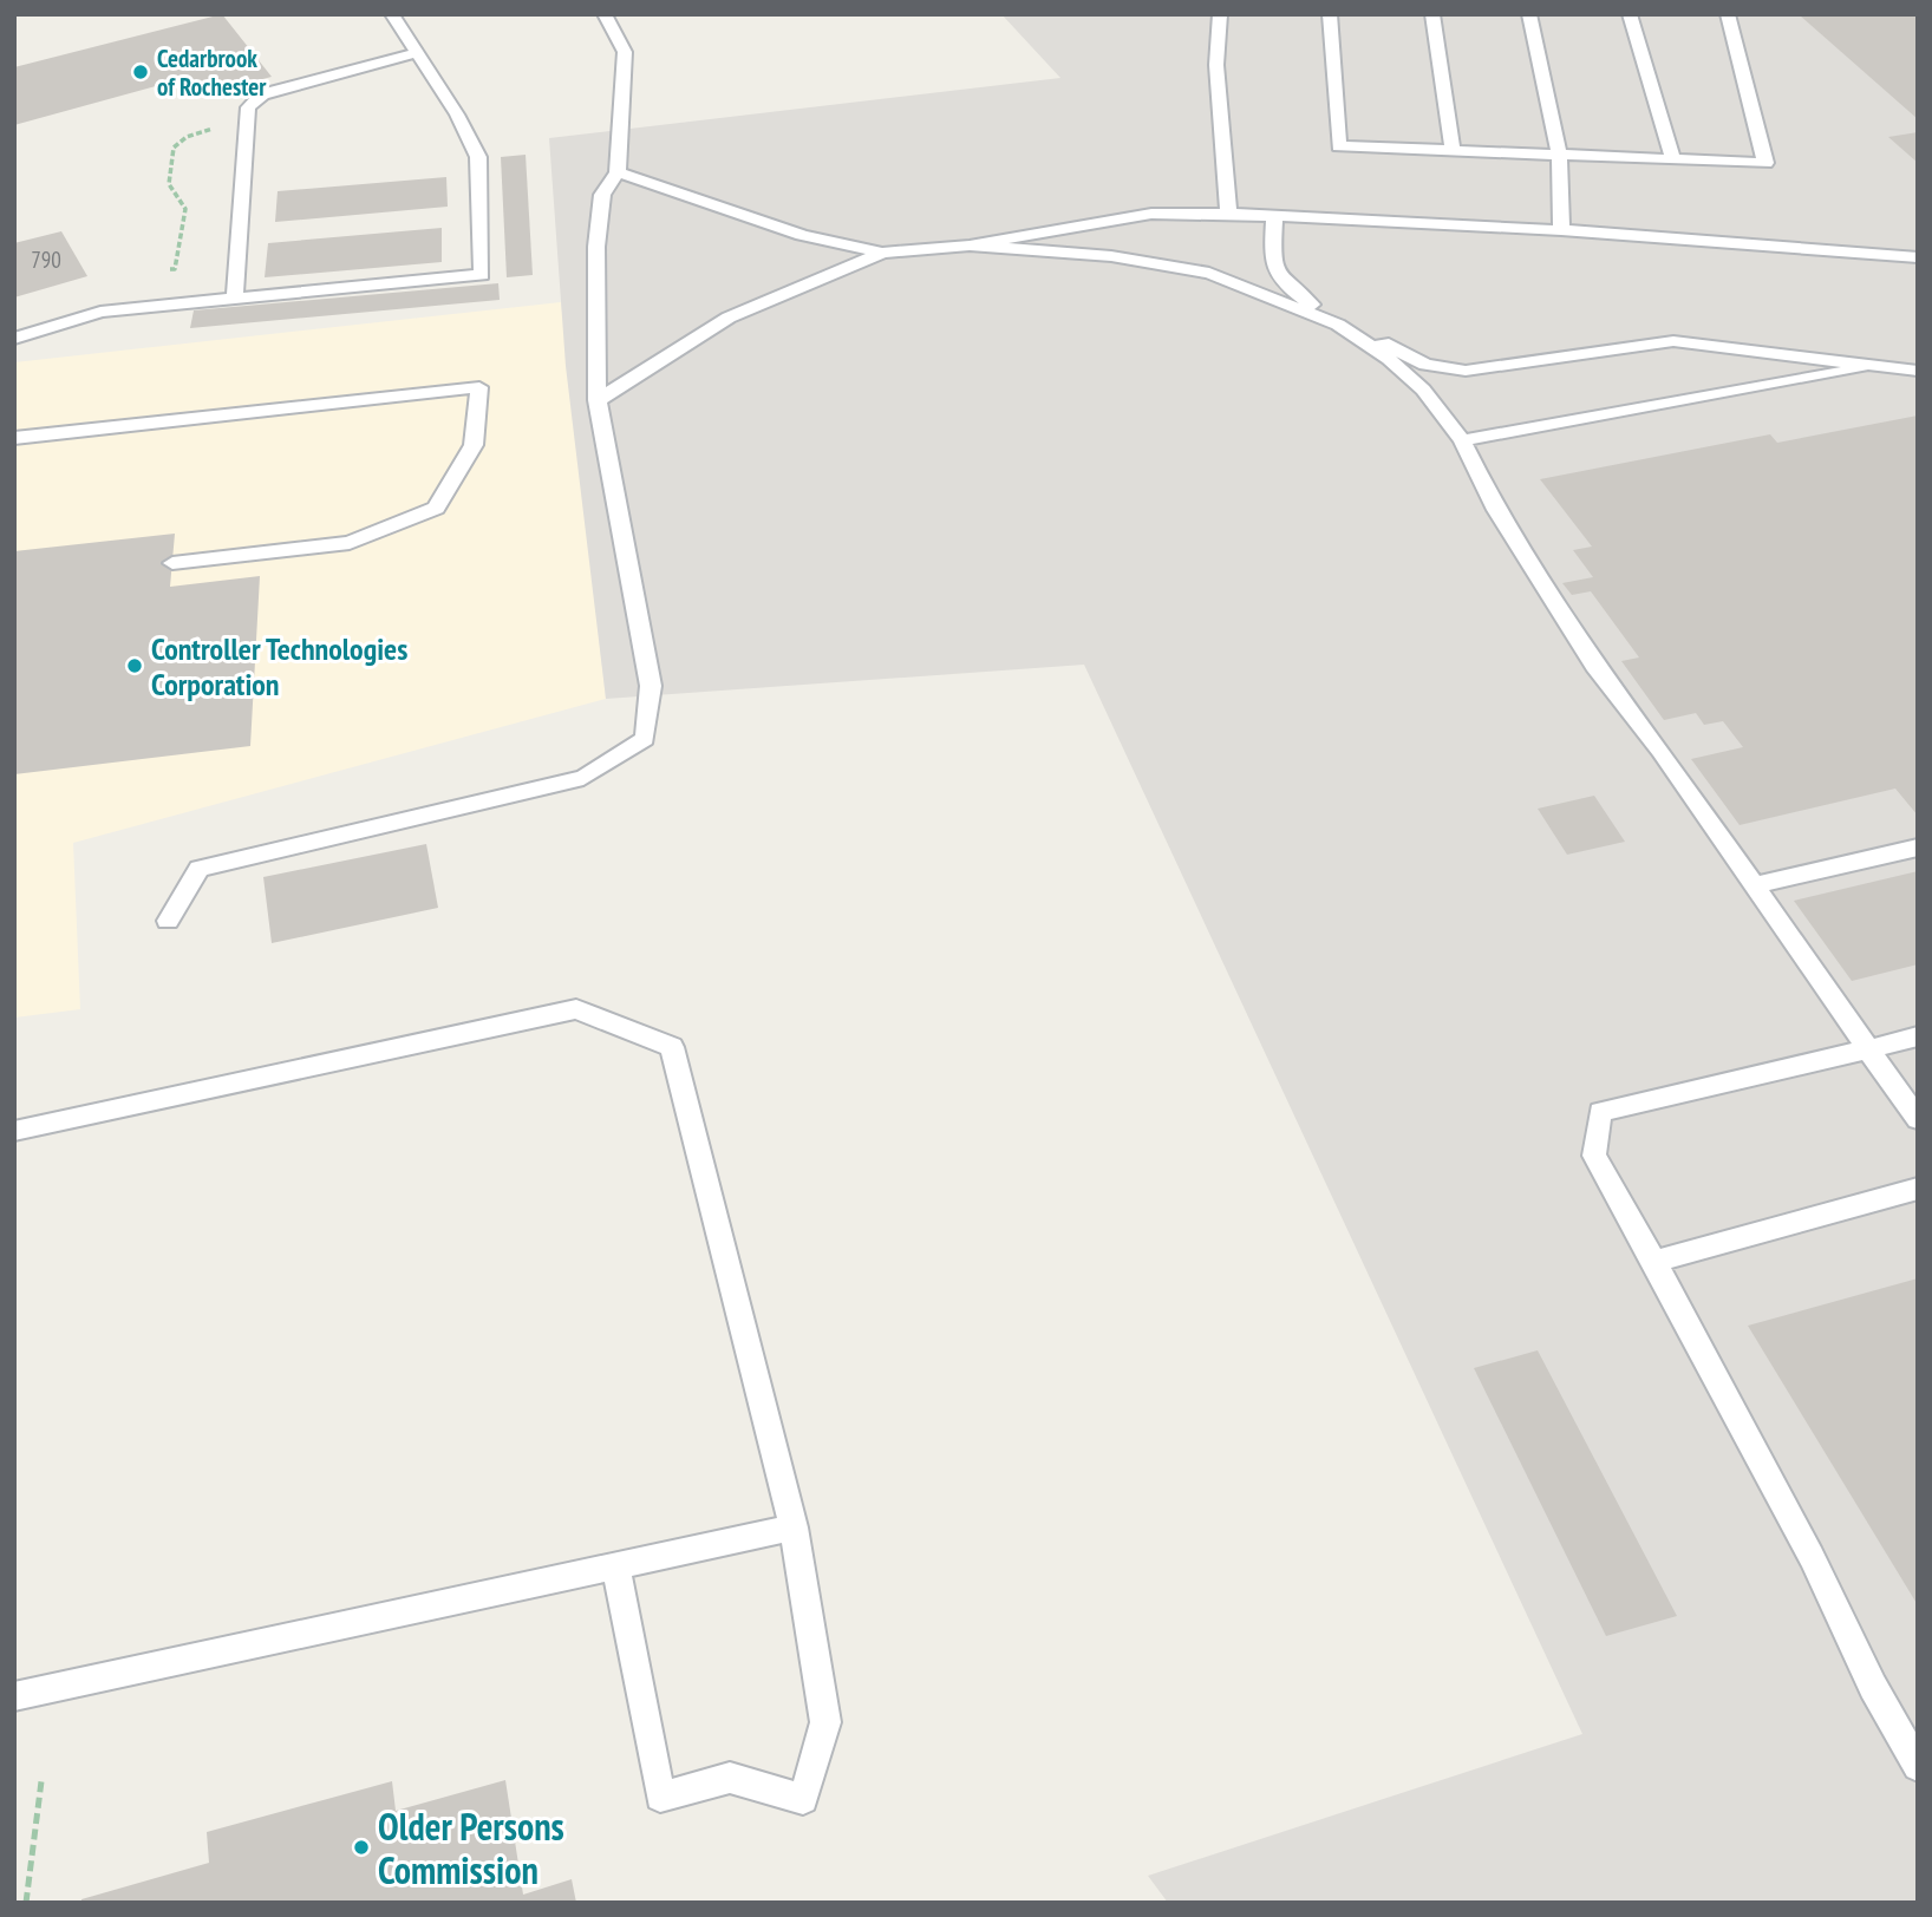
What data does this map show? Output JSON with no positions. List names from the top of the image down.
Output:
{
  "places": ["Cedarbrook of Rochester", "Controller Technologies Corporation", "Older Persons Commission"],
  "house_numbers": ["790"]
}
